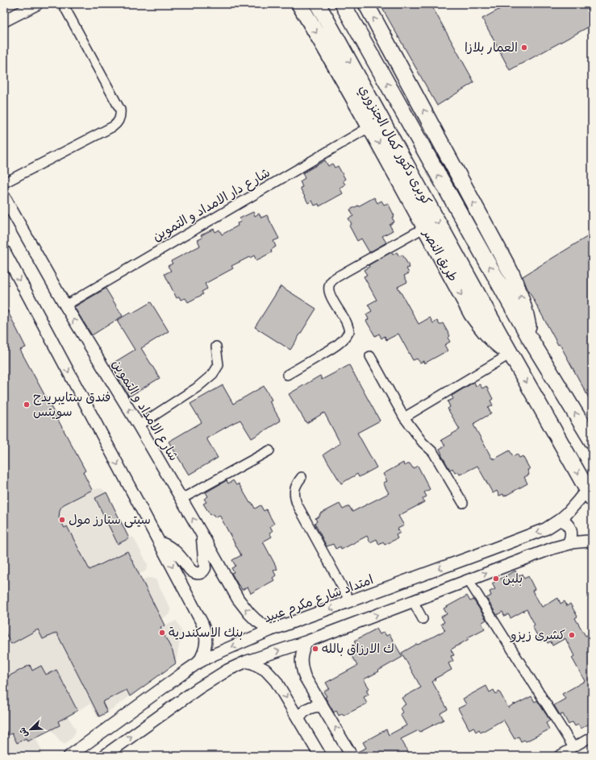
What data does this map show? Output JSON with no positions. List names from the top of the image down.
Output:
{
  "streets": {
    "highway": ["كوبرى دكتور كمال الجنزوري", "طريق النصر"],
    "street": ["شارع دار الامداد و التموين", "شارع الامداد و التموين", "امتداد شارع مكرم عبيد"]
  },
  "crossings": [
    ["كوبرى دكتور كمال الجنزوري", "طريق النصر"],
    ["شارع دار الامداد و التموين", "طريق النصر"],
    ["شارع دار الامداد و التموين", "شارع الامداد و التموين"],
    ["طريق النصر", "امتداد شارع مكرم عبيد"],
    ["شارع الامداد و التموين", "امتداد شارع مكرم عبيد"]
  ],
  "places": [
    "العمار بلازا",
    "فندق ستايبريدج سويتس",
    "سيتى ستارز مول",
    "بلبن",
    "بنك الاسكندرية",
    "كشرى زيزو",
    "ك الارزاق بالله"
  ],
  "north": "bottom left"
}
